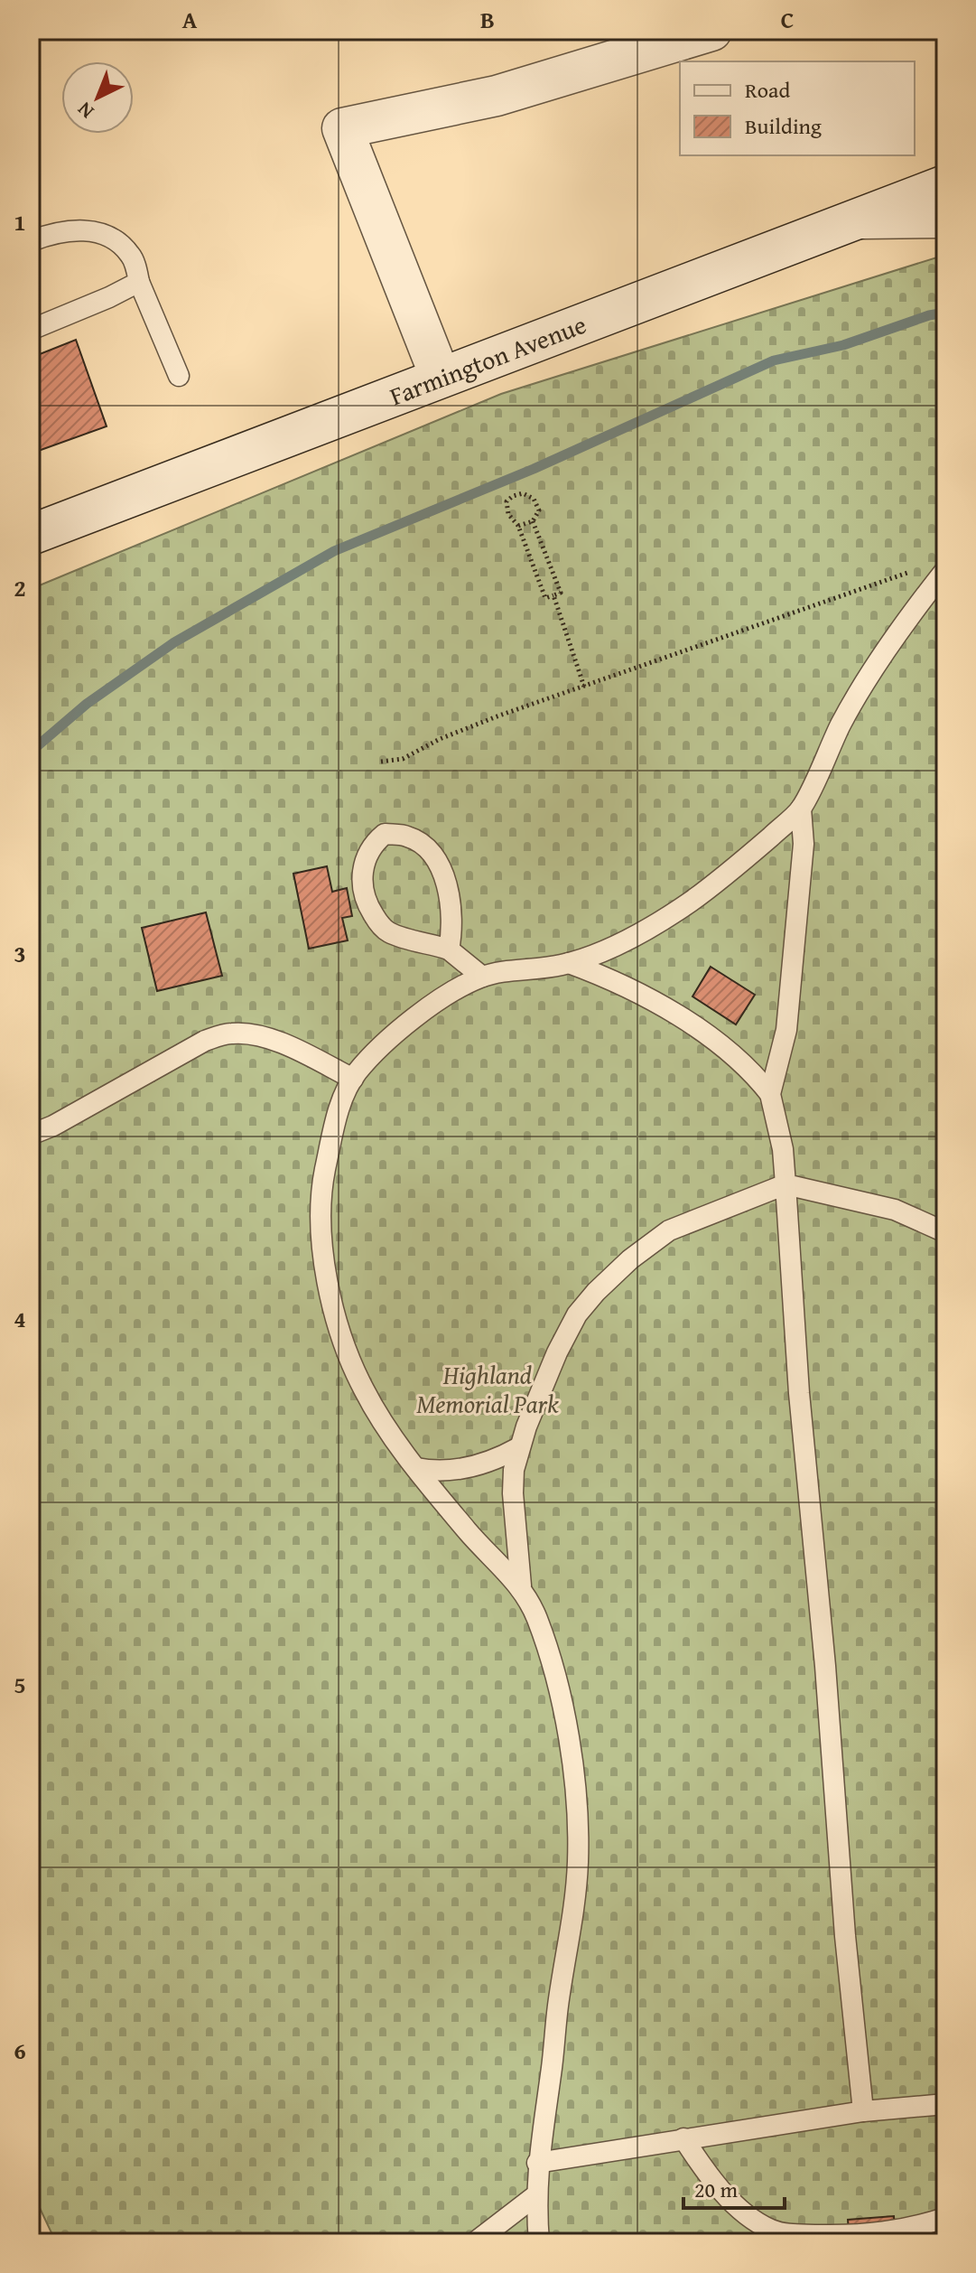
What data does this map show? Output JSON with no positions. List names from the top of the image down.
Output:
{
  "streets": {
    "street": ["Farmington Avenue"]
  },
  "parks": ["Highland Memorial Park"],
  "legend": ["Road", "Building"],
  "scale_bar": "20 m",
  "north": "bottom left",
  "grid": {
    "columns": ["A", "B", "C"],
    "rows": [
      "1",
      "2",
      "3",
      "4",
      "5",
      "6"
    ]
  }
}
